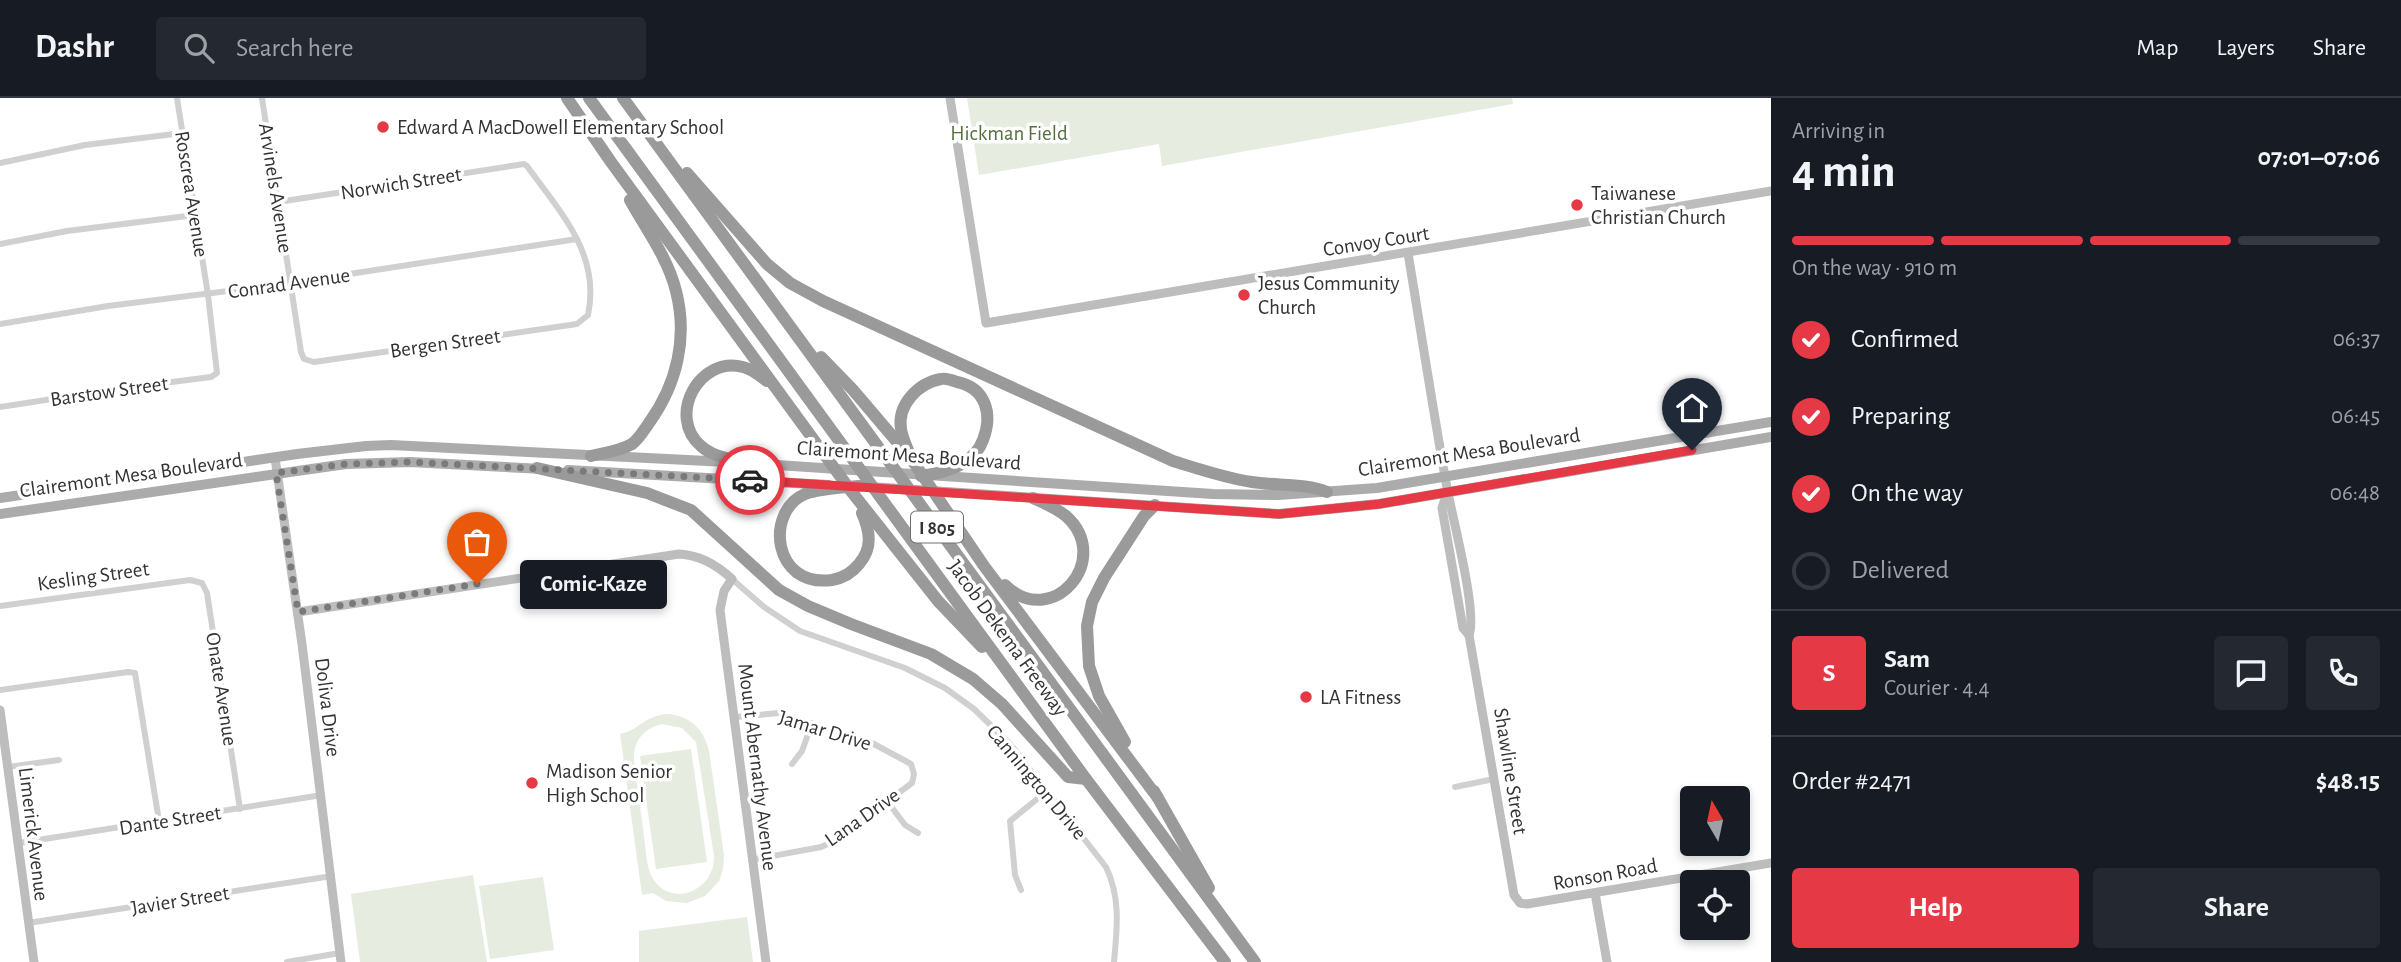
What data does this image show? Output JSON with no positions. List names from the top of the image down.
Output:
{
  "streets": {
    "highway": ["I 805", "Jacob Dekema Freeway"],
    "main road": ["Clairemont Mesa Boulevard"],
    "street": [
      "Norwich Street",
      "Arvinels Avenue",
      "Roscrea Avenue",
      "Convoy Court",
      "Conrad Avenue",
      "Bergen Street",
      "Barstow Street",
      "Kesling Street",
      "Onate Avenue",
      "Doliva Drive",
      "Jamar Drive",
      "Mount Abernathy Avenue",
      "Shawline Street",
      "Cannington Drive",
      "Lana Drive",
      "Dante Street",
      "Limerick Avenue",
      "Ronson Road",
      "Javier Street"
    ]
  },
  "crossings": [
    ["Norwich Street", "Arvinels Avenue"],
    ["Norwich Street", "Conrad Avenue"],
    ["Norwich Street", "Bergen Street"],
    ["Arvinels Avenue", "Conrad Avenue"],
    ["Arvinels Avenue", "Bergen Street"],
    ["Roscrea Avenue", "Conrad Avenue"],
    ["Roscrea Avenue", "Barstow Street"],
    ["Convoy Court", "Shawline Street"],
    ["Conrad Avenue", "Bergen Street"],
    ["Clairemont Mesa Boulevard", "Doliva Drive"],
    ["Clairemont Mesa Boulevard", "Shawline Street"],
    ["Kesling Street", "Onate Avenue"],
    ["Onate Avenue", "Dante Street"],
    ["Doliva Drive", "Dante Street"],
    ["Doliva Drive", "Javier Street"],
    ["Jamar Drive", "Mount Abernathy Avenue"],
    ["Jamar Drive", "Lana Drive"],
    ["Mount Abernathy Avenue", "Cannington Drive"],
    ["Mount Abernathy Avenue", "Lana Drive"],
    ["Shawline Street", "Ronson Road"],
    ["Dante Street", "Limerick Avenue"],
    ["Limerick Avenue", "Javier Street"]
  ],
  "parks": ["Hickman Field"],
  "places": [
    "Edward A MacDowell Elementary School",
    "Taiwanese Christian Church",
    "Jesus Community Church",
    "Comic-Kaze",
    "LA Fitness",
    "Madison Senior High School"
  ],
  "north": "top",
  "page": {
    "header": "Dashr",
    "search": "Search here",
    "nav": ["Map", "Layers", "Share"],
    "heading": ["4 min", "Arriving in", "07:01–07:06"],
    "panel": [
      "Sam",
      "Courier · 4.4",
      "Order #2471",
      "$48.15"
    ],
    "bar": "On the way · 910 m",
    "list": [
      ["Confirmed", "06:37"],
      ["Preparing", "06:45"],
      ["On the way", "06:48"],
      "Delivered"
    ],
    "bubble": "Comic-Kaze",
    "round": "S",
    "buttons": ["Help", "Share"]
  }
}
